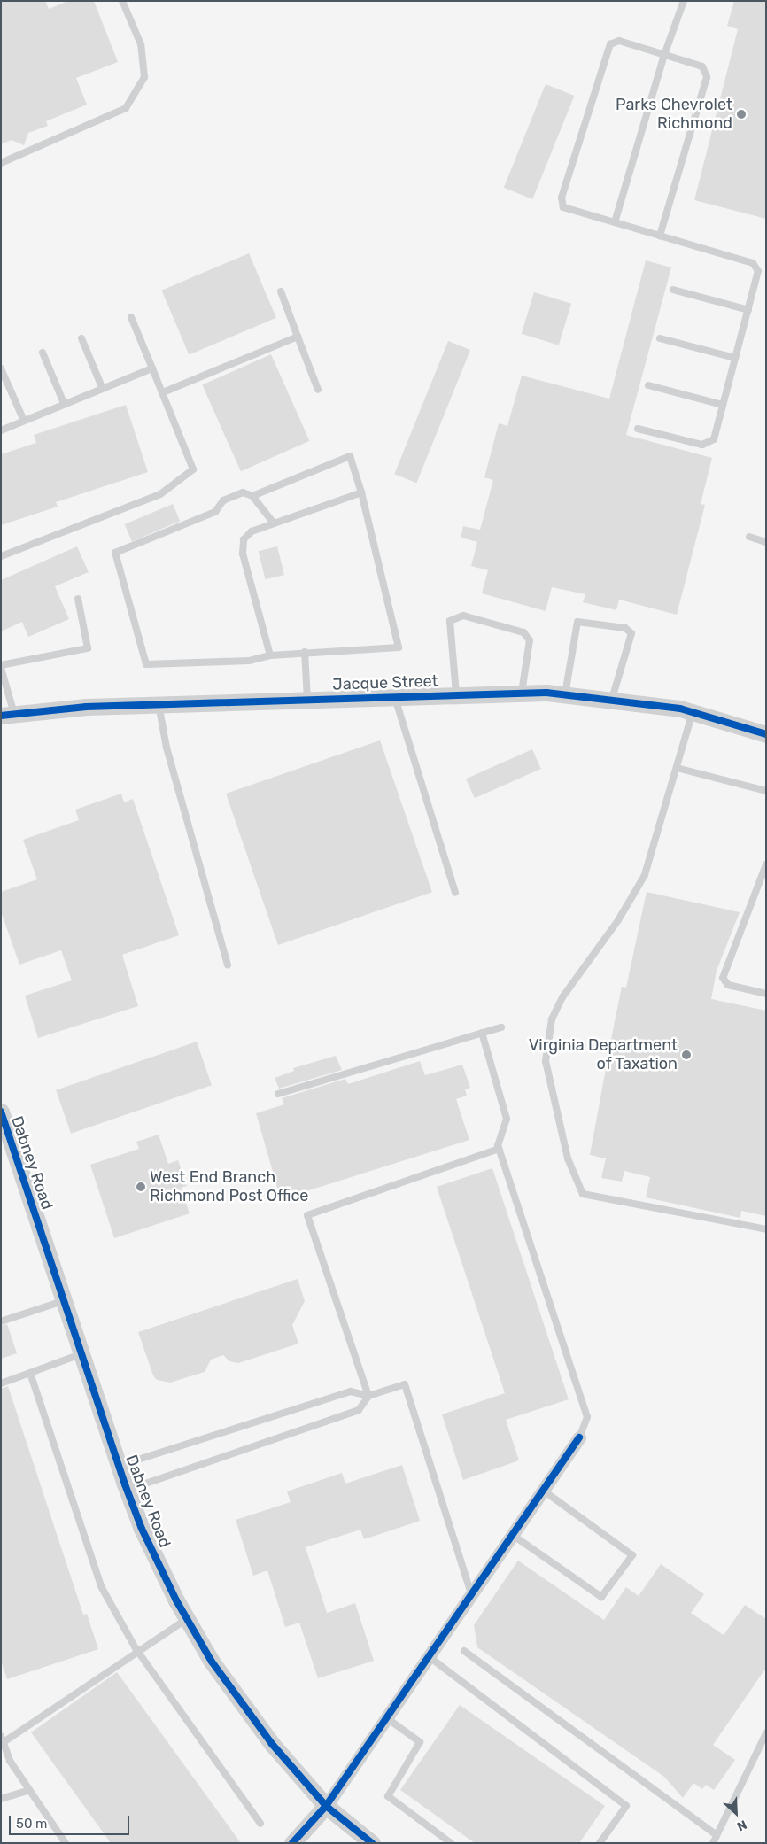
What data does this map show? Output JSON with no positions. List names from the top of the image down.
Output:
{
  "streets": {
    "street": ["Jacque Street", "Dabney Road"]
  },
  "places": ["Parks Chevrolet Richmond", "Virginia Department of Taxation", "West End Branch Richmond Post Office"],
  "scale_bar": "50 m",
  "north": "bottom right"
}
